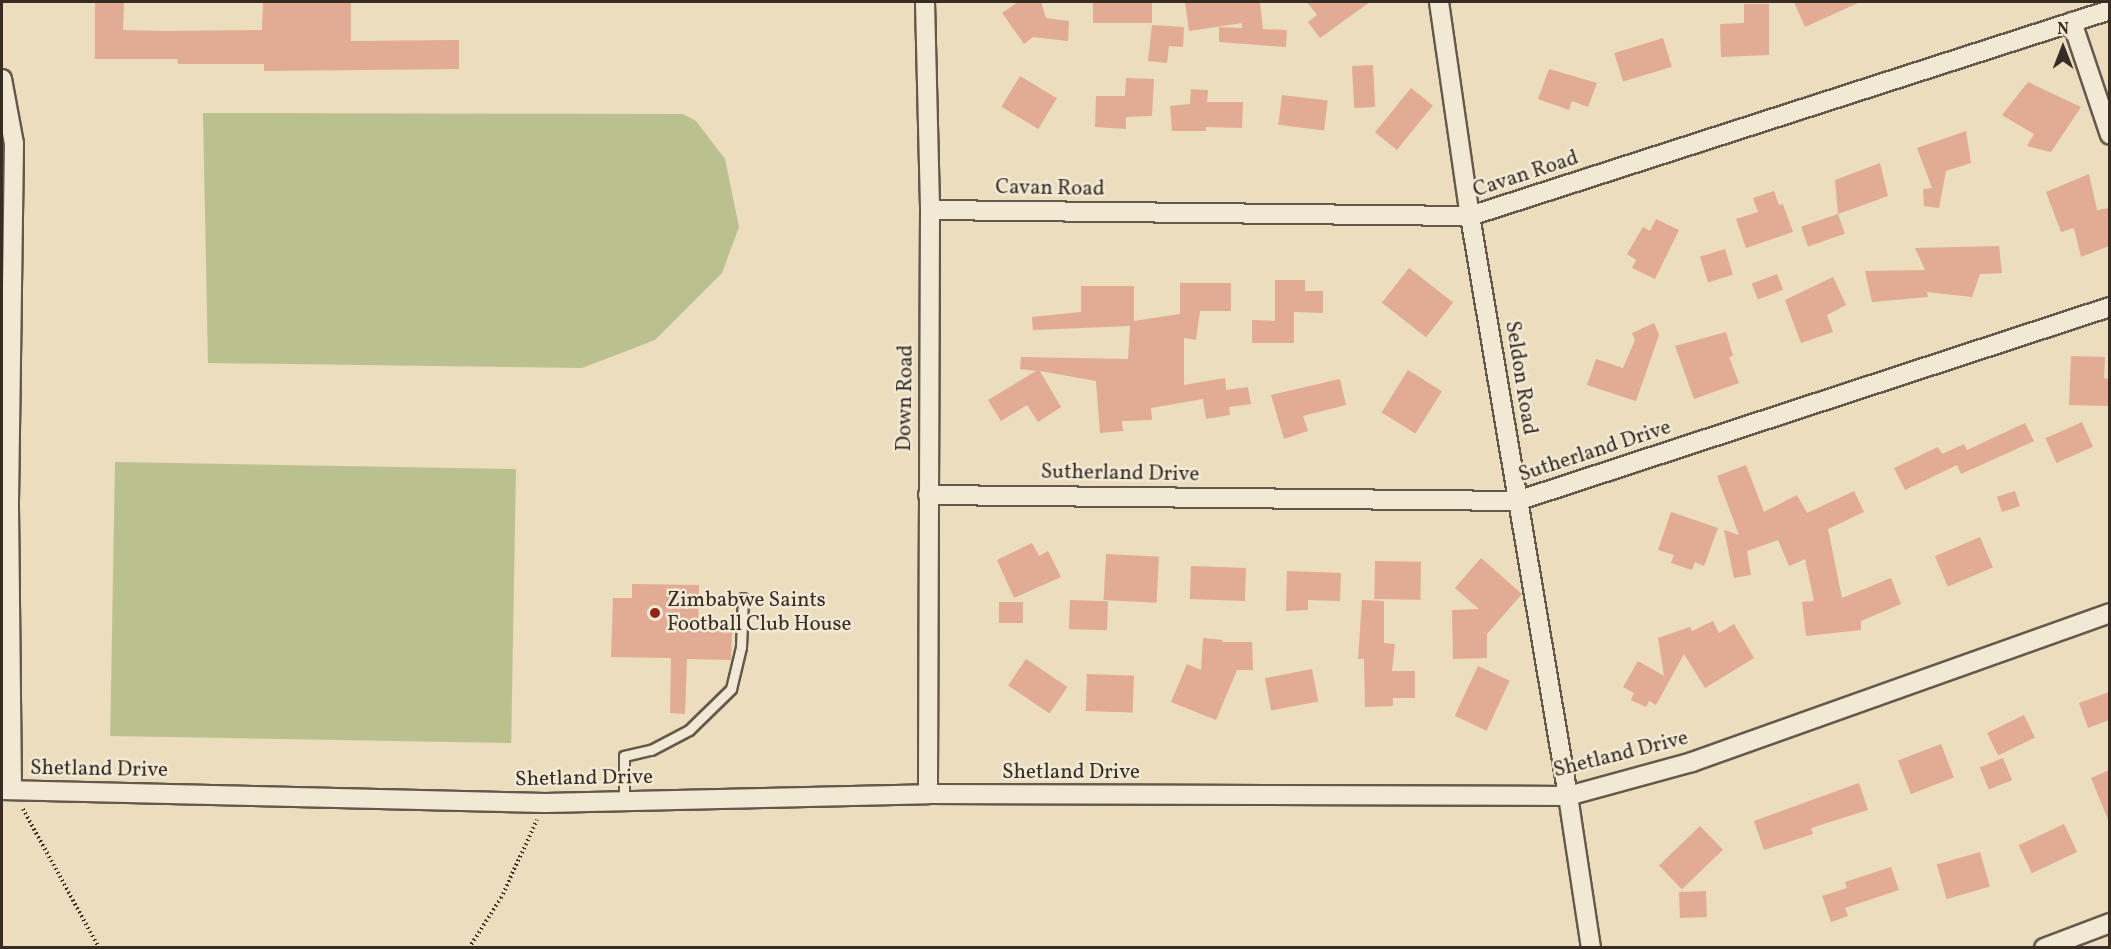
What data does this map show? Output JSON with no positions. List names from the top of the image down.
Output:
{
  "streets": {
    "street": [
      "Cavan Road",
      "Seldon Road",
      "Down Road",
      "Sutherland Drive",
      "Shetland Drive"
    ]
  },
  "crossings": [
    ["Cavan Road", "Seldon Road"],
    ["Cavan Road", "Down Road"],
    ["Seldon Road", "Sutherland Drive"],
    ["Seldon Road", "Shetland Drive"],
    ["Down Road", "Sutherland Drive"],
    ["Down Road", "Shetland Drive"]
  ],
  "places": ["Zimbabwe Saints Football Club House"],
  "north": "top"
}
